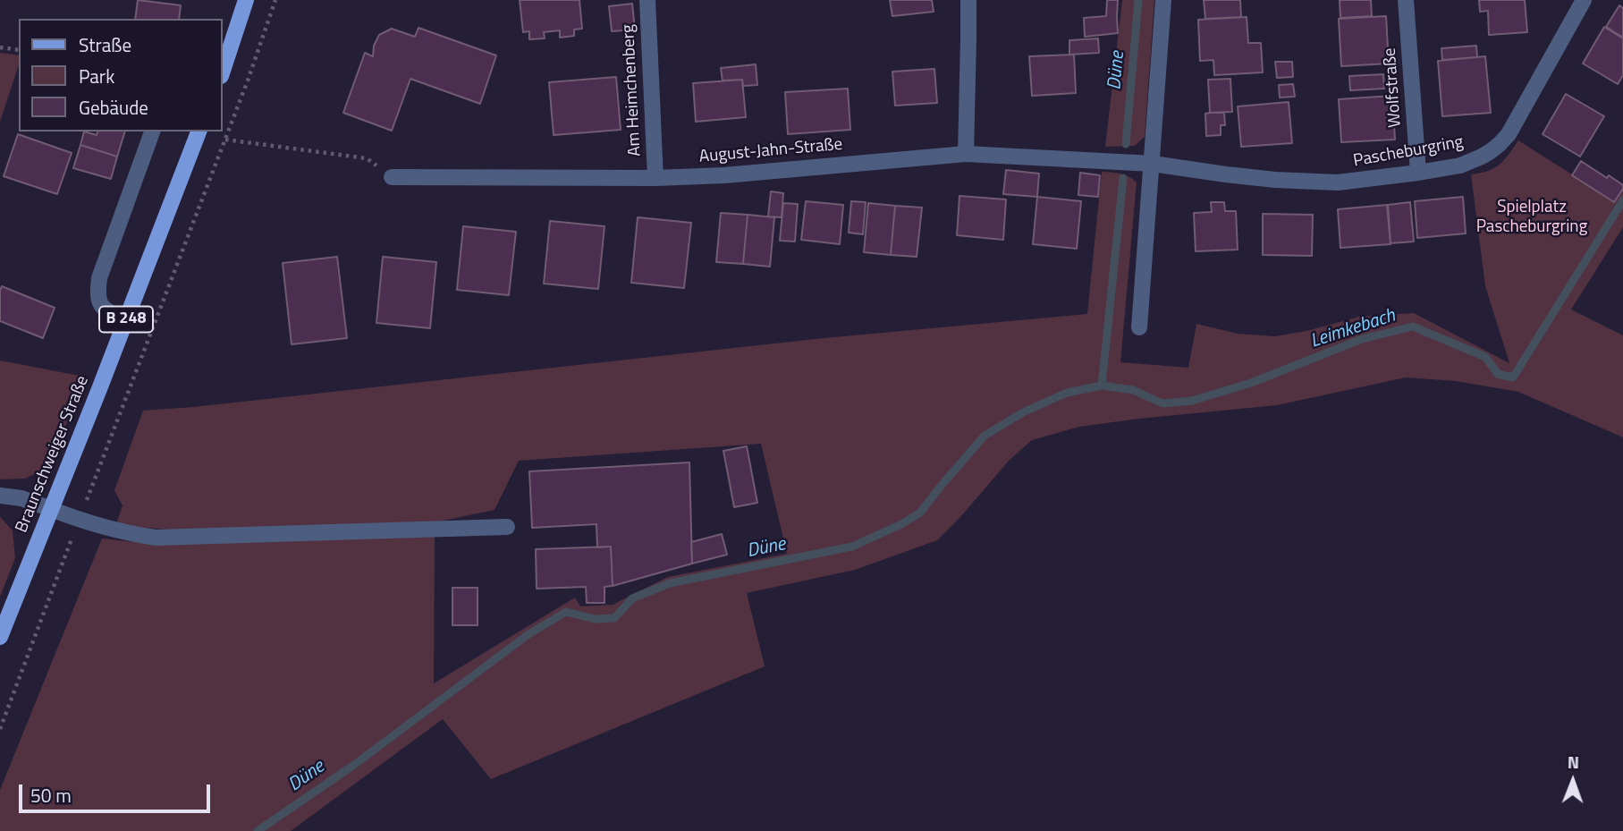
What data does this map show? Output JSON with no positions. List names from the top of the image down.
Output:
{
  "streets": {
    "main road": ["B 248", "Braunschweiger Straße"],
    "street": [
      "Wolfstraße",
      "Am Heimchenberg",
      "August-Jahn-Straße",
      "Pascheburgring"
    ]
  },
  "crossings": [
    ["Wolfstraße", "Pascheburgring"],
    ["Am Heimchenberg", "August-Jahn-Straße"],
    ["August-Jahn-Straße", "Pascheburgring"]
  ],
  "water": ["Düne", "Leimkebach"],
  "parks": ["Spielplatz Pascheburgring"],
  "legend": ["Straße", "Park", "Gebäude"],
  "scale_bar": "50 m",
  "north": "top"
}
